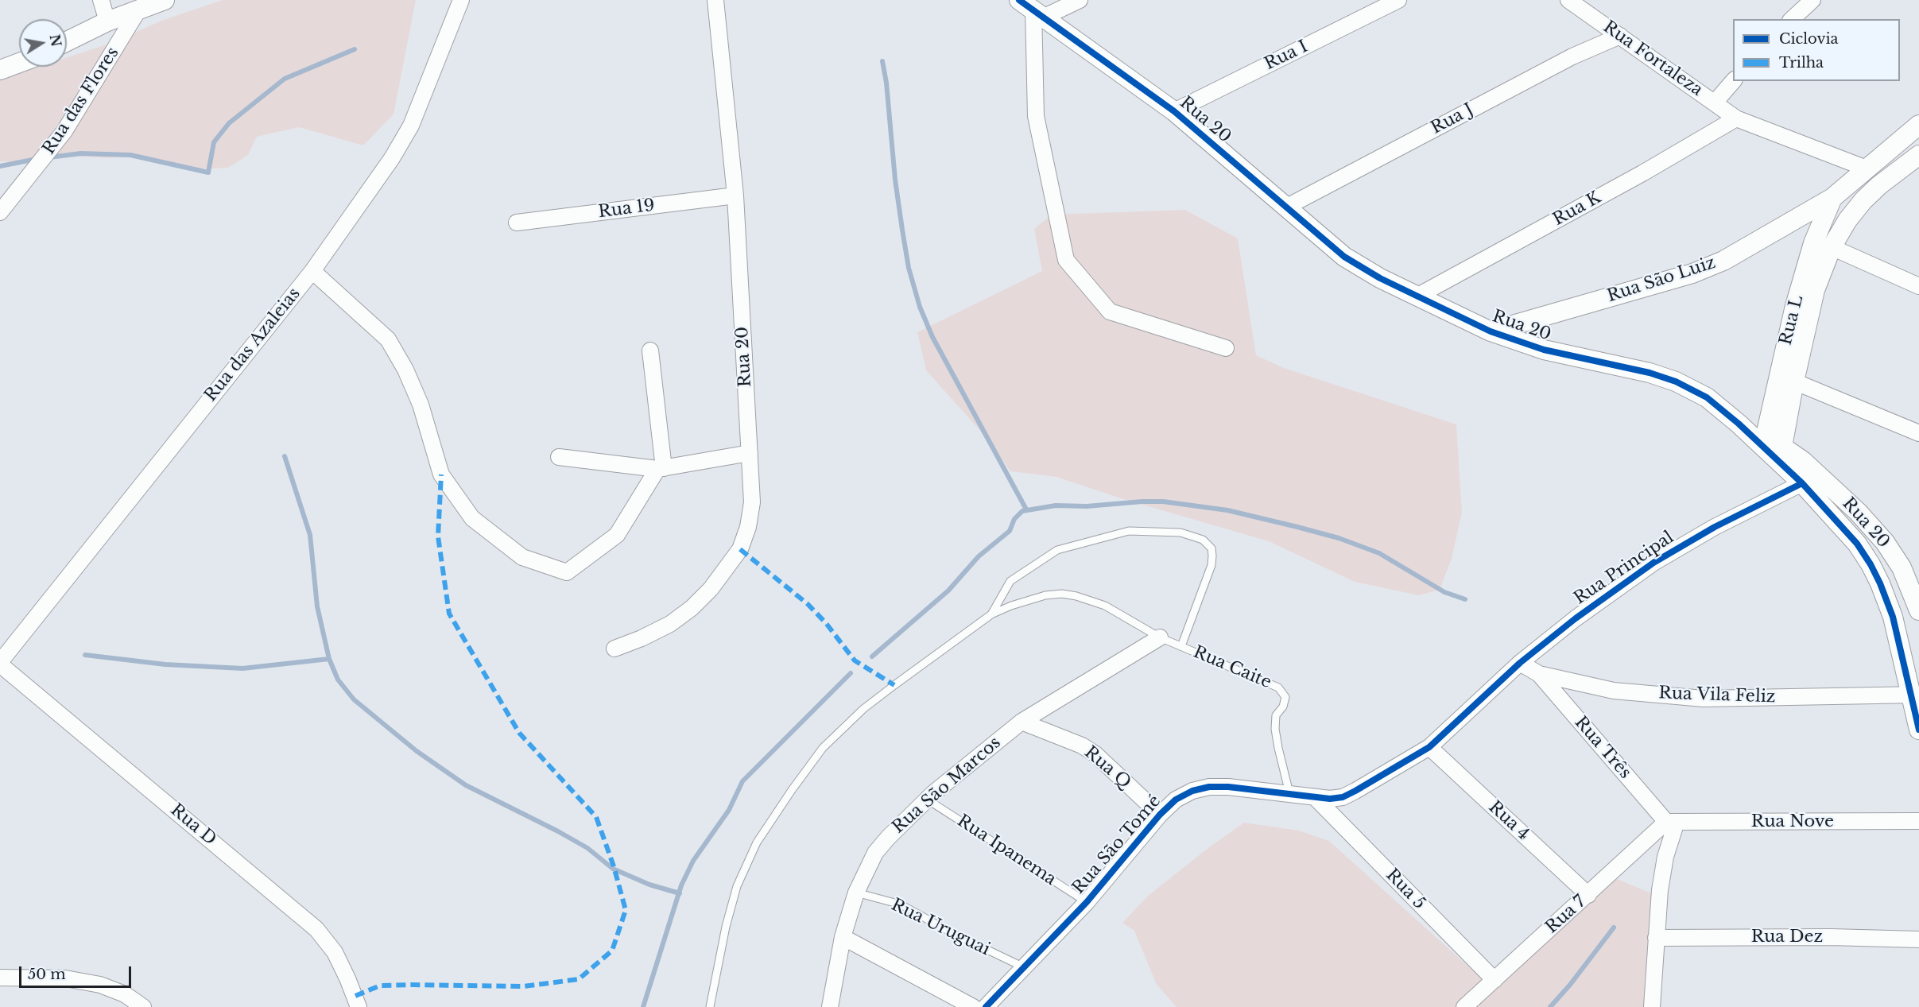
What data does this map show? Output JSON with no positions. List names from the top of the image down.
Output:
{
  "streets": {
    "street": [
      "Rua I",
      "Rua Fortaleza",
      "Rua das Flores",
      "Rua J",
      "Rua 20",
      "Rua 19",
      "Rua K",
      "Rua São Luiz",
      "Rua L",
      "Rua das Azaleias",
      "Rua Principal",
      "Rua Vila Feliz",
      "Rua Três",
      "Rua Q",
      "Rua São Marcos",
      "Rua 4",
      "Rua Nove",
      "Rua D",
      "Rua São Tomé",
      "Rua 5",
      "Rua 7",
      "Rua Dez"
    ],
    "lane": ["Rua Caite", "Rua Ipanema", "Rua Uruguai"]
  },
  "crossings": [
    ["Rua I", "Rua 20"],
    ["Rua Fortaleza", "Rua J"],
    ["Rua Fortaleza", "Rua K"],
    ["Rua J", "Rua 20"],
    ["Rua 20", "Rua 19"],
    ["Rua 20", "Rua K"],
    ["Rua 20", "Rua São Luiz"],
    ["Rua 20", "Rua L"],
    ["Rua 20", "Rua Principal"],
    ["Rua 20", "Rua Vila Feliz"],
    ["Rua São Luiz", "Rua L"],
    ["Rua das Azaleias", "Rua D"],
    ["Rua Principal", "Rua Vila Feliz"],
    ["Rua Principal", "Rua São Tomé"],
    ["Rua Caite", "Rua São Marcos"],
    ["Rua Caite", "Rua São Tomé"],
    ["Rua Vila Feliz", "Rua Três"],
    ["Rua Vila Feliz", "Rua São Tomé"],
    ["Rua Três", "Rua Nove"],
    ["Rua Três", "Rua 7"],
    ["Rua Q", "Rua São Marcos"],
    ["Rua Q", "Rua São Tomé"],
    ["Rua São Marcos", "Rua Ipanema"],
    ["Rua São Marcos", "Rua Uruguai"],
    ["Rua 4", "Rua São Tomé"],
    ["Rua 4", "Rua 7"],
    ["Rua Nove", "Rua 7"],
    ["Rua São Tomé", "Rua Ipanema"],
    ["Rua São Tomé", "Rua 5"],
    ["Rua São Tomé", "Rua Uruguai"],
    ["Rua 5", "Rua 7"]
  ],
  "legend": ["Ciclovia", "Trilha"],
  "scale_bar": "50 m",
  "north": "right"
}
